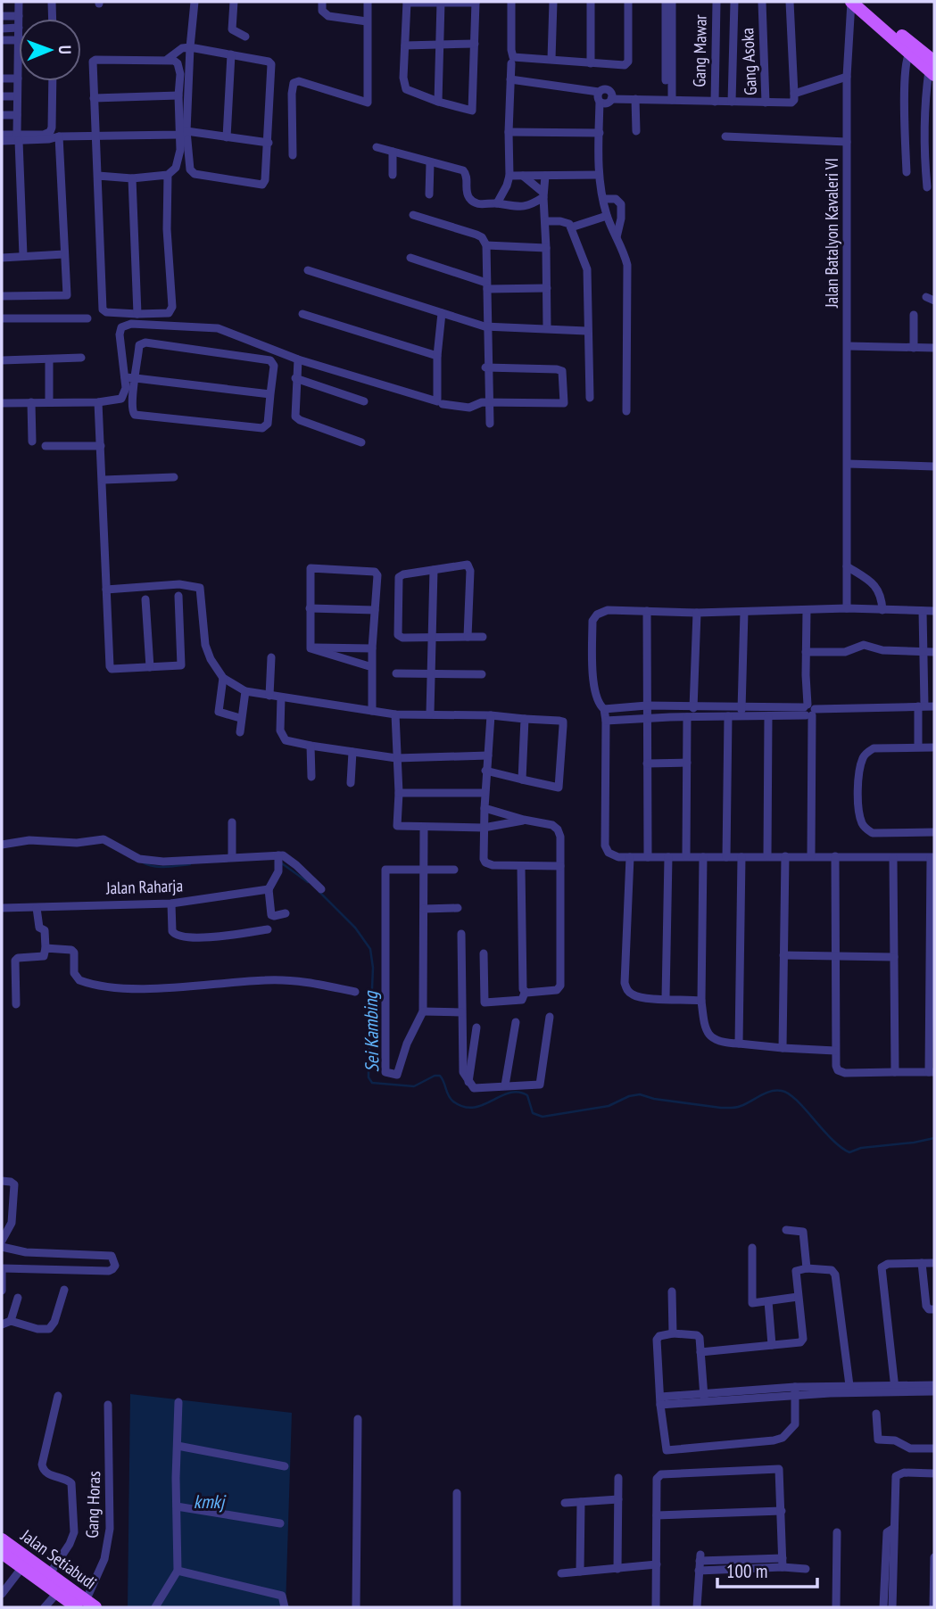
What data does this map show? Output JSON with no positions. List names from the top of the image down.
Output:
{
  "streets": {
    "main road": ["Jalan Setiabudi"],
    "street": [
      "Gang Mawar",
      "Gang Asoka",
      "Jalan Batalyon Kavaleri VI",
      "Jalan Raharja",
      "Gang Horas"
    ]
  },
  "crossings": [
    ["Gang Asoka", "Jalan Batalyon Kavaleri VI"],
    ["Gang Horas", "Jalan Setiabudi"]
  ],
  "water": ["Sei Kambing", "kmkj"],
  "scale_bar": "100 m",
  "north": "right"
}
